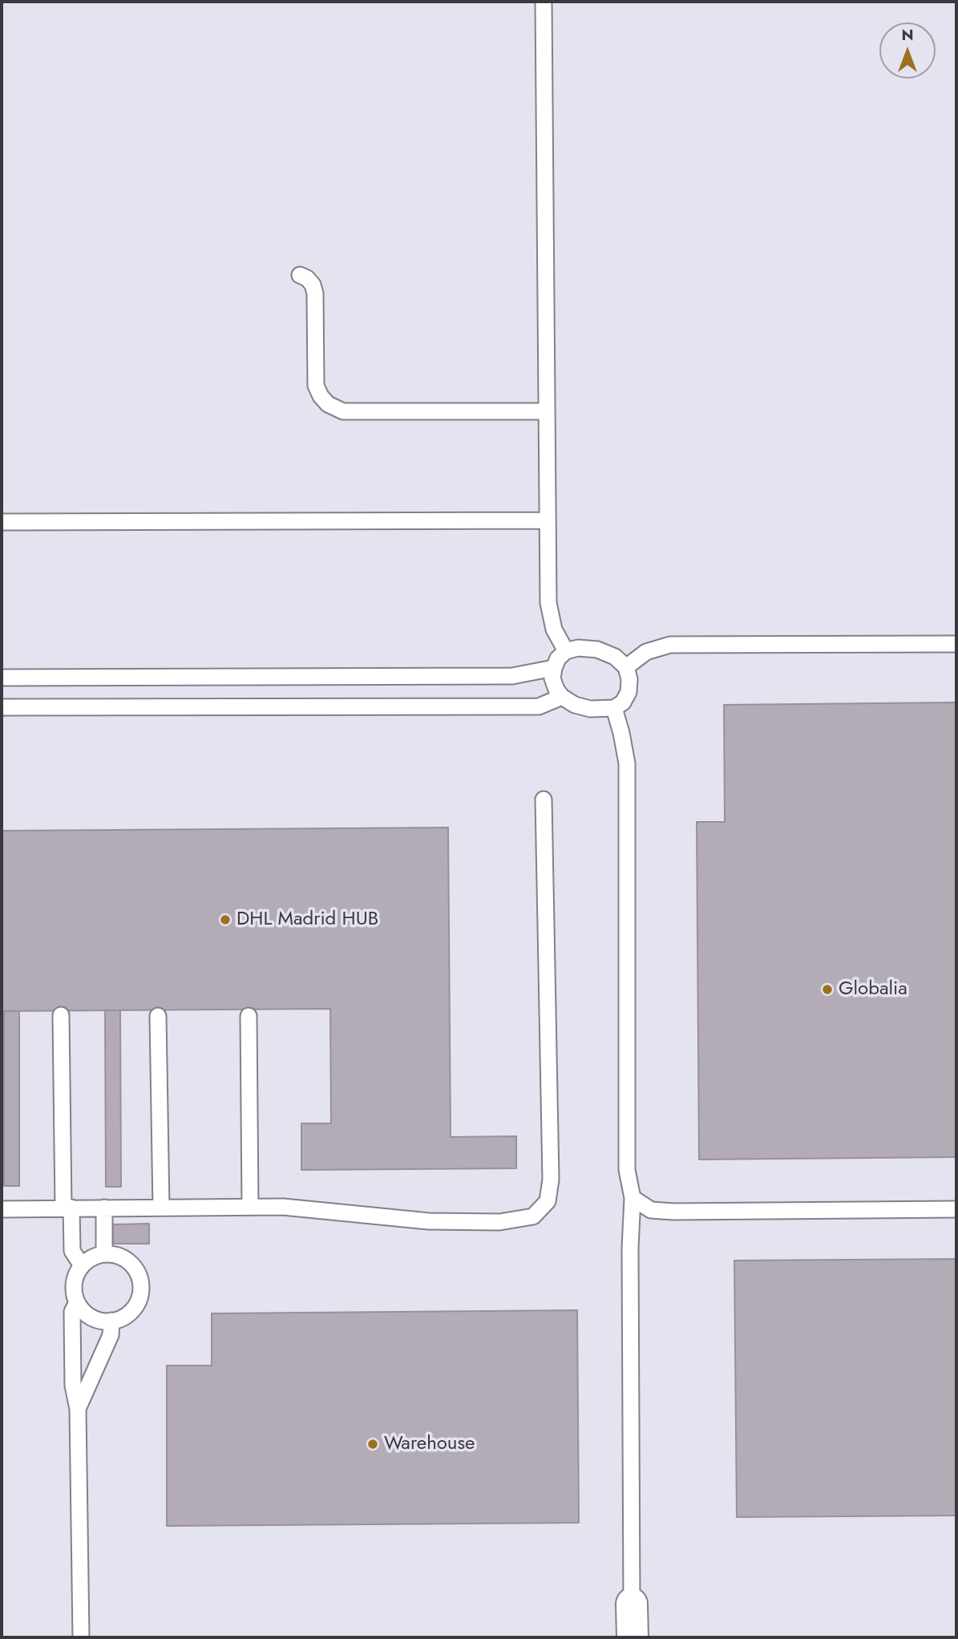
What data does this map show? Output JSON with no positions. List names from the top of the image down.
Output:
{
  "places": ["DHL Madrid HUB", "Globalia", "Warehouse"],
  "north": "top"
}
